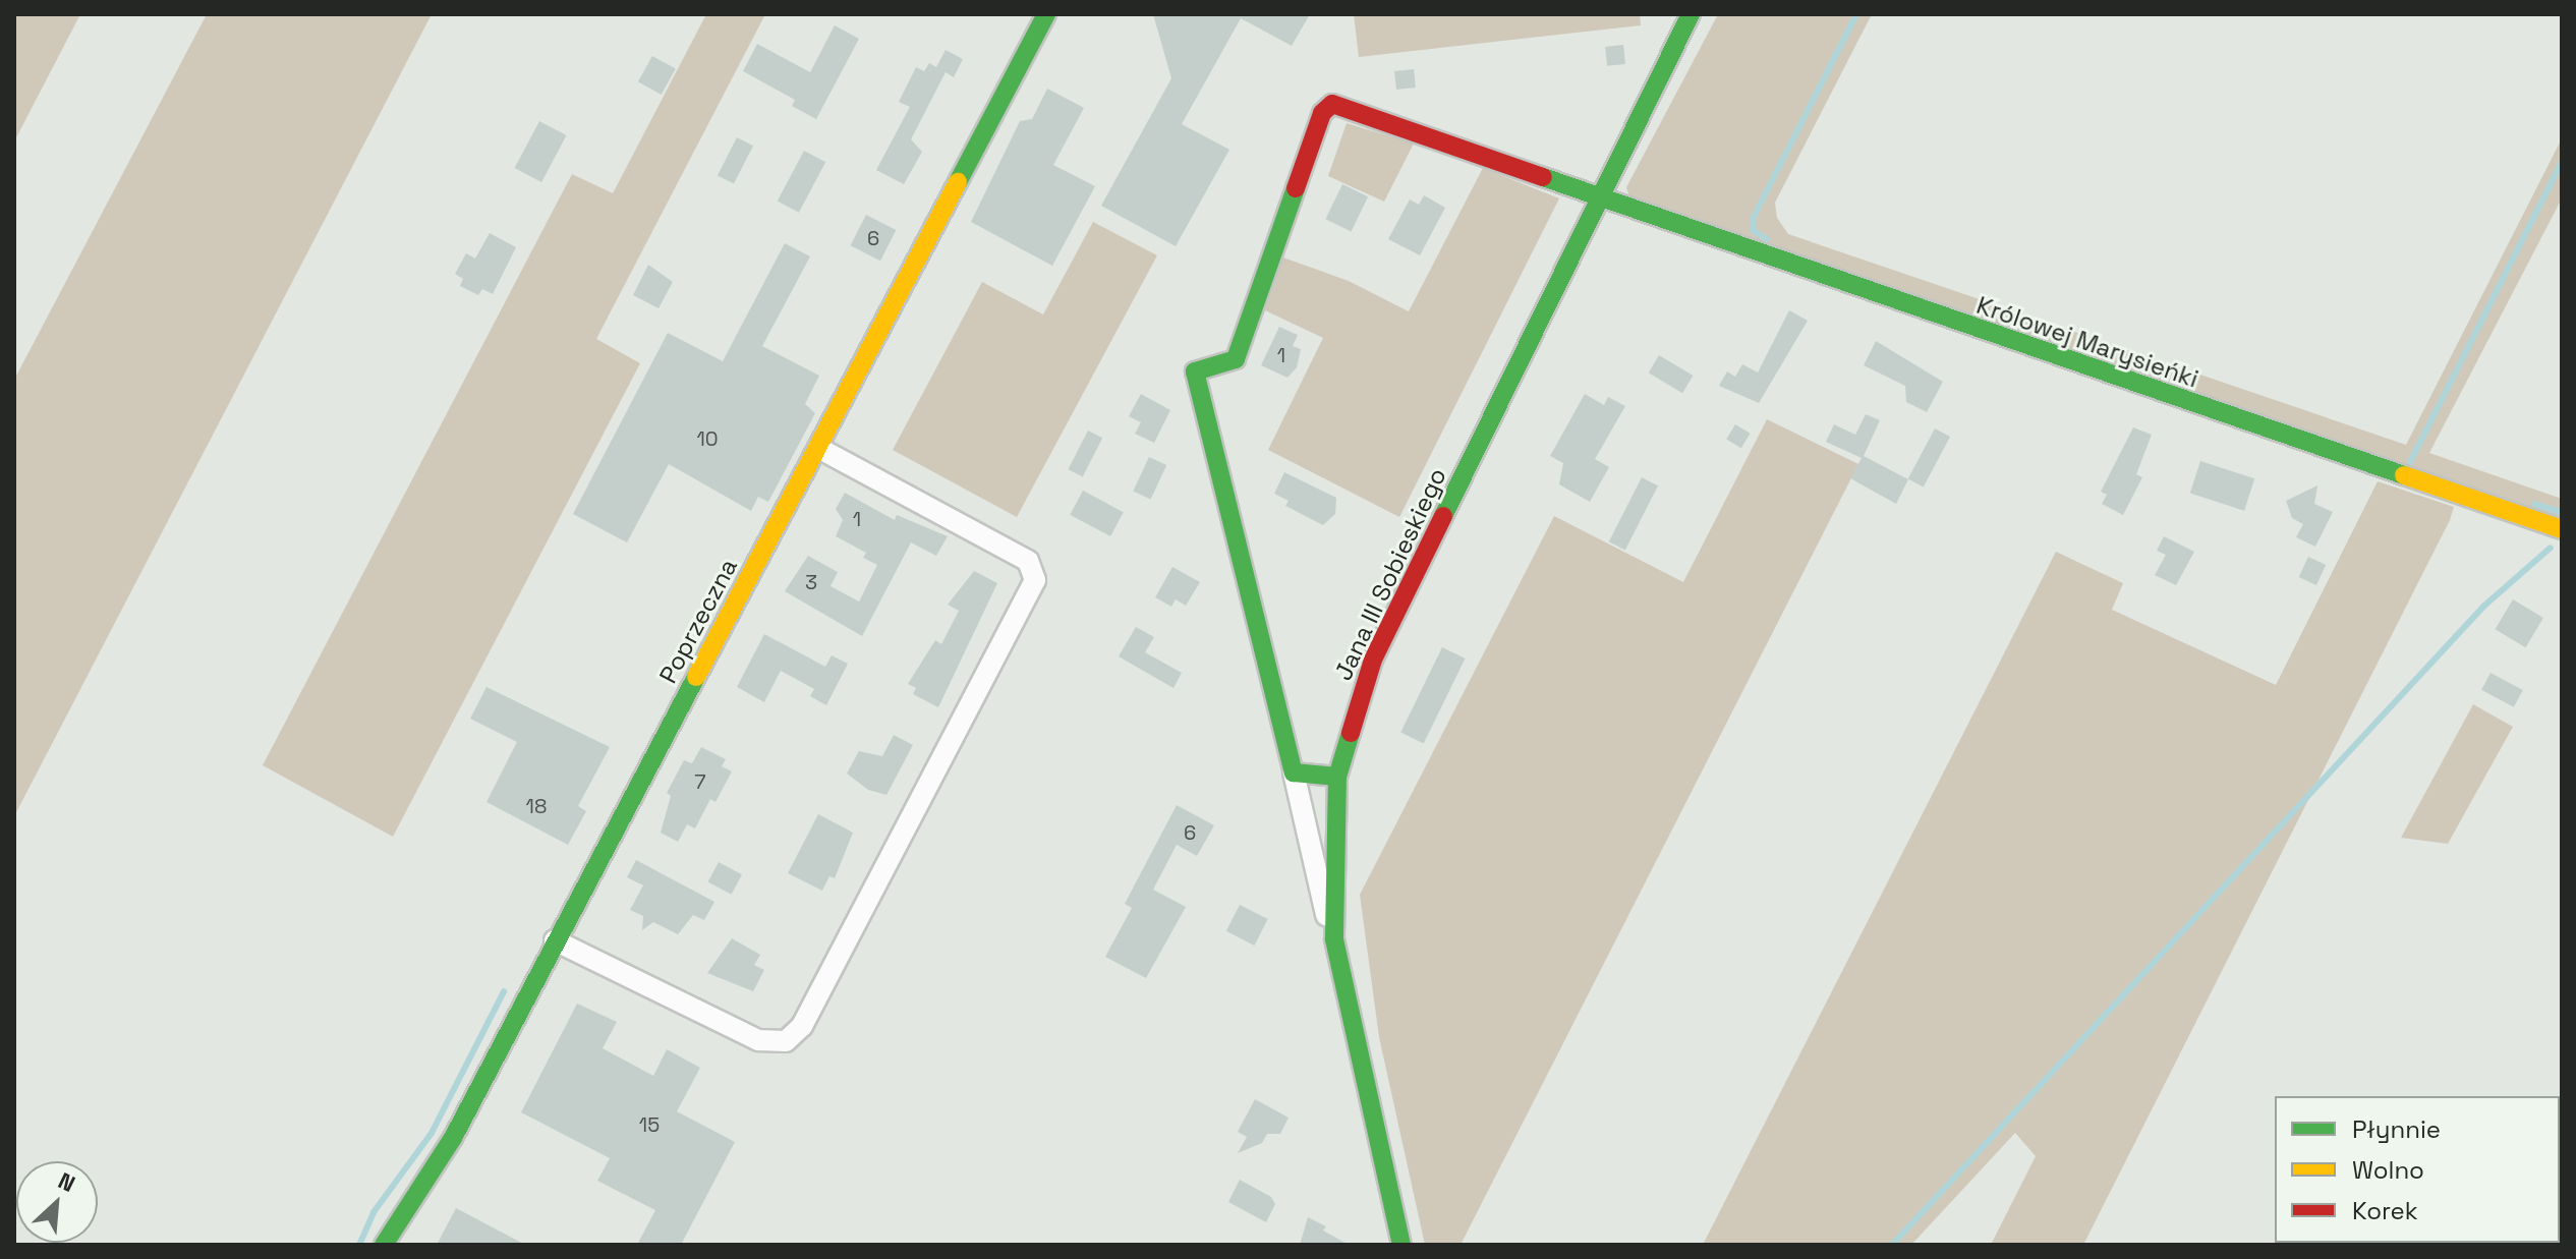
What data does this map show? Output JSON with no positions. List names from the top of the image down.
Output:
{
  "streets": {
    "street": ["Królowej Marysieńki", "Jana III Sobieskiego", "Poprzeczna"]
  },
  "crossings": [
    ["Królowej Marysieńki", "Jana III Sobieskiego"]
  ],
  "house_numbers": [
    "6",
    "1",
    "10",
    "1",
    "3",
    "7",
    "18",
    "6",
    "15"
  ],
  "legend": ["Płynnie", "Wolno", "Korek"],
  "north": "top right"
}
